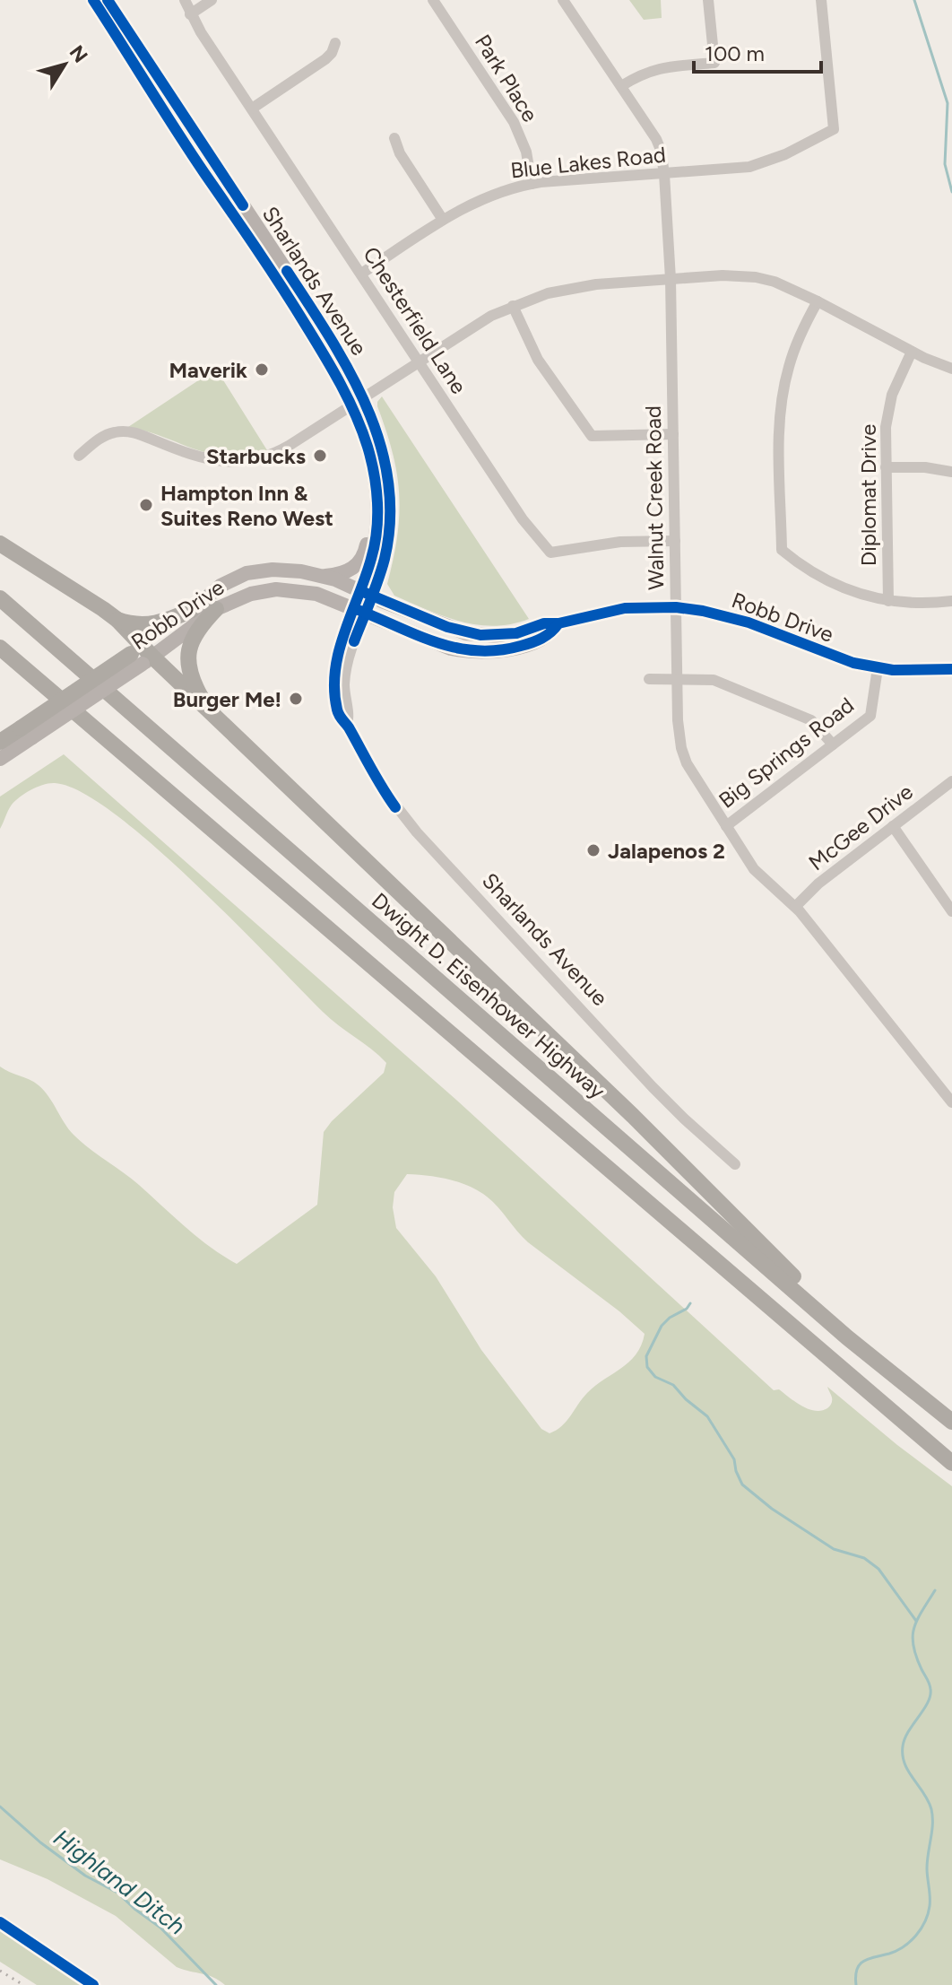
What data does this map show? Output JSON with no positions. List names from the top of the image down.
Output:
{
  "streets": {
    "highway": ["Dwight D. Eisenhower Highway"],
    "main road": ["Sharlands Avenue", "Robb Drive"],
    "street": [
      "Park Place",
      "Blue Lakes Road",
      "Chesterfield Lane",
      "Diplomat Drive",
      "Walnut Creek Road",
      "Big Springs Road",
      "McGee Drive"
    ]
  },
  "crossings": [
    ["Park Place", "Blue Lakes Road"],
    ["Blue Lakes Road", "Chesterfield Lane"],
    ["Blue Lakes Road", "Walnut Creek Road"],
    ["Sharlands Avenue", "Robb Drive"],
    ["Chesterfield Lane", "Walnut Creek Road"],
    ["Walnut Creek Road", "Robb Drive"],
    ["Walnut Creek Road", "Big Springs Road"],
    ["Walnut Creek Road", "McGee Drive"],
    ["Robb Drive", "Big Springs Road"]
  ],
  "water": ["Highland Ditch"],
  "places": [
    "Maverik",
    "Starbucks",
    "Hampton Inn & Suites Reno West",
    "Burger Me!",
    "Jalapenos 2"
  ],
  "scale_bar": "100 m",
  "north": "top right"
}
